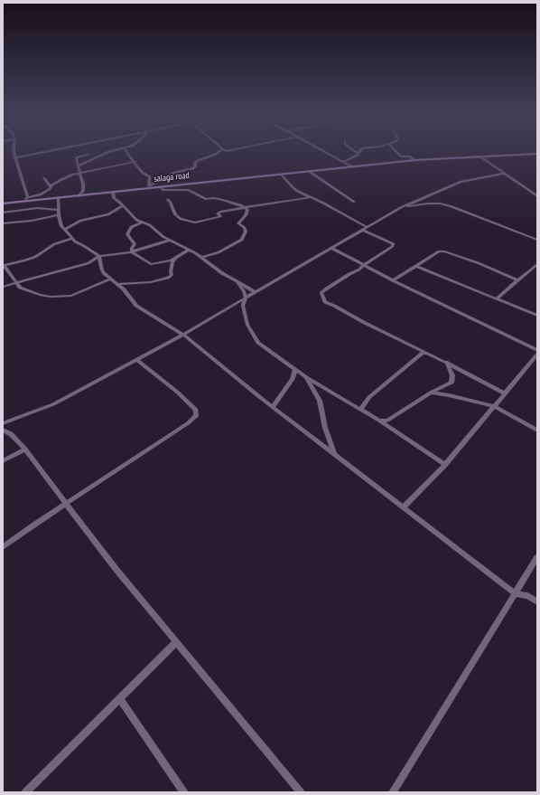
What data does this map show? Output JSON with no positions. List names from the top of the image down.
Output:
{
  "streets": {
    "main road": ["salaga road"]
  }
}
